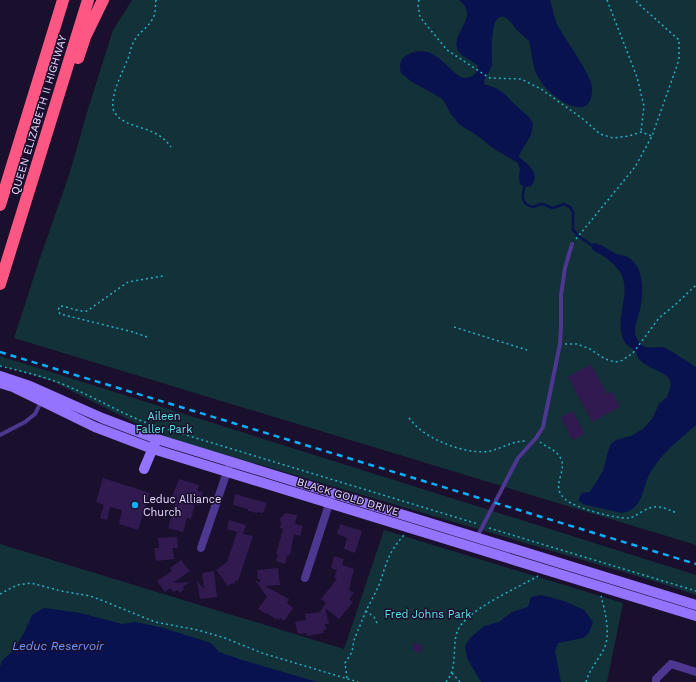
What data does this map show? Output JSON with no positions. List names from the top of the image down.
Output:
{
  "streets": {
    "highway": ["QUEEN ELIZABETH II HIGHWAY"],
    "main road": ["BLACK GOLD DRIVE"]
  },
  "water": ["Leduc Reservoir"],
  "parks": ["Aileen Faller Park", "Fred Johns Park"],
  "places": ["Leduc Alliance Church"]
}
